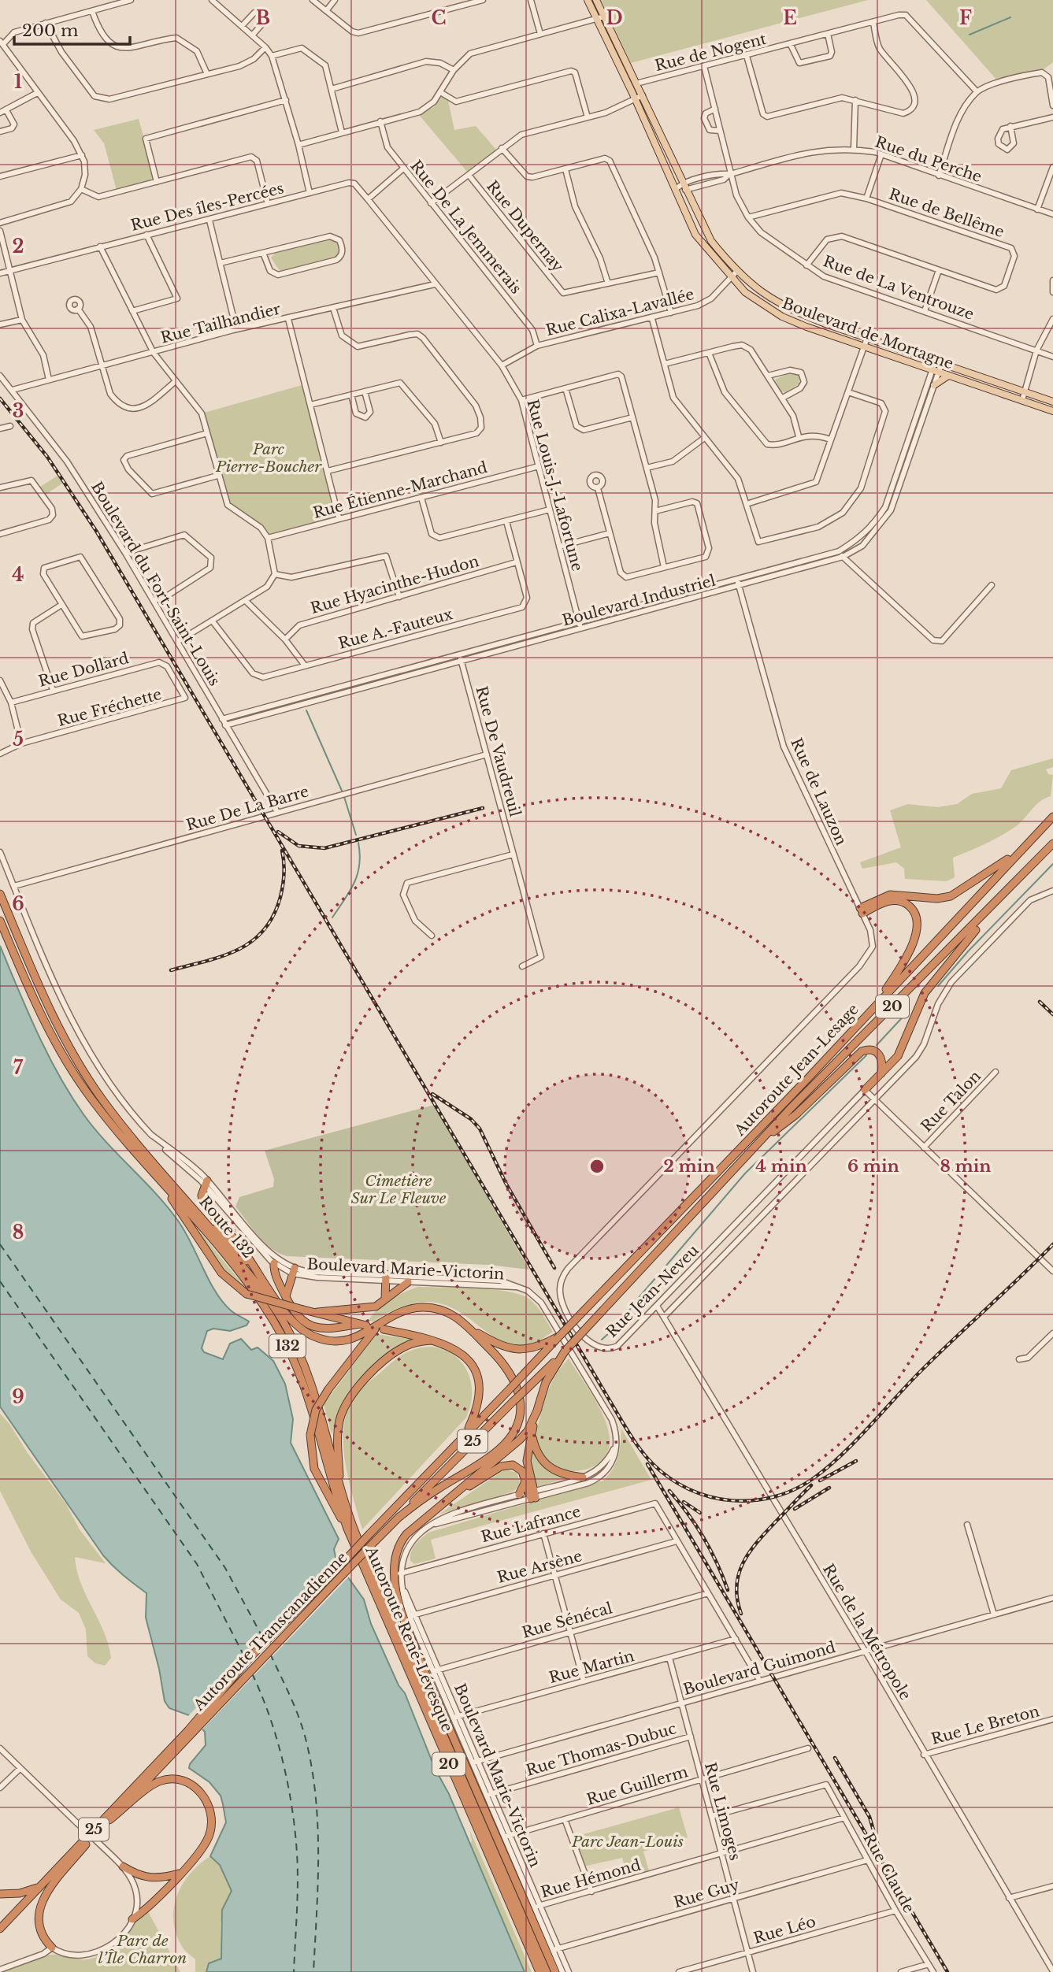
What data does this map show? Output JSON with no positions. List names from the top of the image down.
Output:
{
  "streets": {
    "highway": [
      "20",
      "Autoroute Jean-Lesage",
      "Route 132",
      "132",
      "25",
      "Autoroute Transcanadienne",
      "Autoroute René-Lévesque"
    ],
    "main road": ["Boulevard de Mortagne"],
    "street": [
      "Rue de Nogent",
      "Rue du Perche",
      "Rue Des îles-Percées",
      "Rue de Bellême",
      "Rue Dupernay",
      "Rue De La Jemmerais",
      "Rue de La Ventrouze",
      "Rue Calixa-Lavallée",
      "Rue Tailhandier",
      "Rue Louis-J.-Lafortune",
      "Rue Étienne-Marchand",
      "Boulevard du Fort-Saint-Louis",
      "Rue Hyacinthe-Hudon",
      "Boulevard Industriel",
      "Rue A.-Fauteux",
      "Rue Dollard",
      "Rue Fréchette",
      "Rue De Vaudreuil",
      "Rue de Lauzon",
      "Rue De La Barre",
      "Rue Talon",
      "Boulevard Marie-Victorin",
      "Rue Jean-Neveu",
      "Rue Lafrance",
      "Rue Arsène",
      "Rue Sénécal",
      "Rue de la Métropole",
      "Rue Martin",
      "Boulevard Guimond",
      "Rue Le Breton",
      "Rue Thomas-Dubuc",
      "Rue Guillerm",
      "Rue Limoges",
      "Rue Claude",
      "Rue Hémond",
      "Rue Guy",
      "Rue Léo"
    ]
  },
  "crossings": [
    ["Rue de Nogent", "Rue de La Ventrouze"],
    ["Rue de Nogent", "Boulevard de Mortagne"],
    ["Rue du Perche", "Rue de La Ventrouze"],
    ["Rue du Perche", "Boulevard de Mortagne"],
    ["Rue Des îles-Percées", "Rue Louis-J.-Lafortune"],
    ["Rue de Bellême", "Rue de La Ventrouze"],
    ["Rue De La Jemmerais", "Rue Calixa-Lavallée"],
    ["Rue Calixa-Lavallée", "Boulevard de Mortagne"],
    ["Rue Calixa-Lavallée", "Rue Louis-J.-Lafortune"],
    ["Rue Tailhandier", "Rue Louis-J.-Lafortune"],
    ["Rue Tailhandier", "Boulevard du Fort-Saint-Louis"],
    ["Boulevard de Mortagne", "Boulevard Industriel"],
    ["Rue Louis-J.-Lafortune", "Rue Étienne-Marchand"],
    ["Rue Louis-J.-Lafortune", "Boulevard Industriel"],
    ["Boulevard du Fort-Saint-Louis", "Boulevard Industriel"],
    ["Boulevard du Fort-Saint-Louis", "Rue De La Barre"],
    ["Rue Hyacinthe-Hudon", "Rue A.-Fauteux"],
    ["Boulevard Industriel", "Rue De Vaudreuil"],
    ["Boulevard Industriel", "Rue de Lauzon"],
    ["Rue Dollard", "Rue Fréchette"],
    ["Rue De Vaudreuil", "Rue De La Barre"],
    ["Rue de Lauzon", "Rue Jean-Neveu"],
    ["Rue De La Barre", "Boulevard Marie-Victorin"],
    ["Autoroute Jean-Lesage", "Autoroute Transcanadienne"],
    ["Route 132", "Autoroute René-Lévesque"],
    ["Boulevard Marie-Victorin", "Rue Lafrance"],
    ["Boulevard Marie-Victorin", "Rue Arsène"],
    ["Boulevard Marie-Victorin", "Rue Sénécal"],
    ["Boulevard Marie-Victorin", "Rue Martin"],
    ["Boulevard Marie-Victorin", "Boulevard Guimond"],
    ["Boulevard Marie-Victorin", "Rue Thomas-Dubuc"],
    ["Boulevard Marie-Victorin", "Rue Guillerm"],
    ["Boulevard Marie-Victorin", "Rue Hémond"],
    ["Boulevard Marie-Victorin", "Rue Guy"],
    ["Rue Jean-Neveu", "Rue de la Métropole"],
    ["Rue Lafrance", "Rue Arsène"],
    ["Rue de la Métropole", "Boulevard Guimond"],
    ["Rue de la Métropole", "Rue Le Breton"],
    ["Rue Martin", "Rue Limoges"],
    ["Boulevard Guimond", "Rue Limoges"],
    ["Rue Thomas-Dubuc", "Rue Limoges"],
    ["Rue Guillerm", "Rue Limoges"],
    ["Rue Limoges", "Rue Claude"],
    ["Rue Limoges", "Rue Hémond"],
    ["Rue Limoges", "Rue Guy"],
    ["Rue Limoges", "Rue Léo"],
    ["Rue Claude", "Rue Hémond"],
    ["Rue Claude", "Rue Guy"],
    ["Rue Claude", "Rue Léo"]
  ],
  "parks": [
    "Parc Pierre-Boucher",
    "Cimetière Sur Le Fleuve",
    "Parc Jean-Louis",
    "Parc de l’Île Charron"
  ],
  "scale_bar": "200 m",
  "grid": {
    "columns": [
      "B",
      "C",
      "D",
      "E",
      "F"
    ],
    "rows": [
      "1",
      "2",
      "3",
      "4",
      "5",
      "6",
      "7",
      "8",
      "9"
    ]
  },
  "rings": [
    "2 min",
    "4 min",
    "6 min",
    "8 min"
  ]
}
